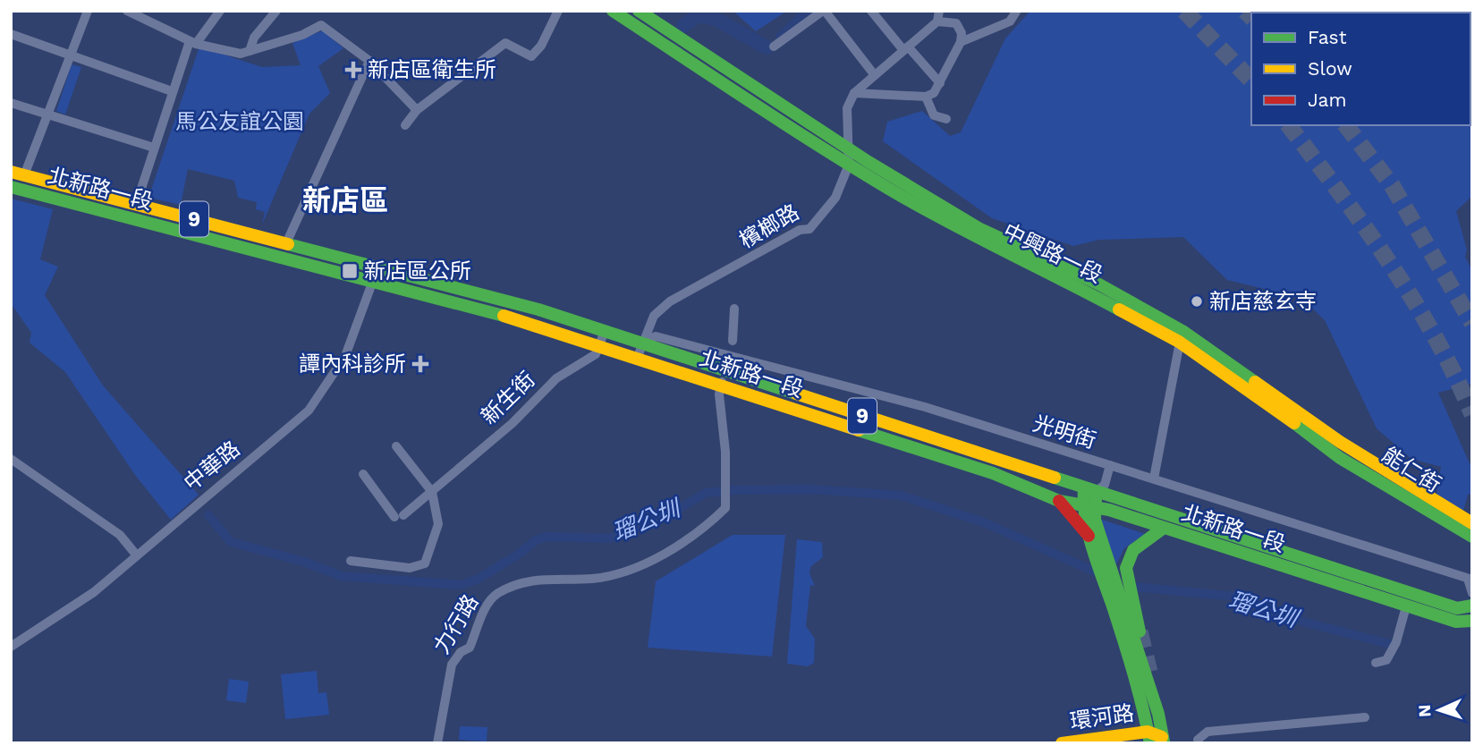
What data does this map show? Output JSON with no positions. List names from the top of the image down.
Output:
{
  "streets": {
    "main road": [
      "北新路一段",
      "9",
      "中興路一段",
      "能仁街",
      "環河路"
    ],
    "street": [
      "檳榔路",
      "新生街",
      "光明街",
      "中華路",
      "力行路"
    ]
  },
  "crossings": [
    ["北新路一段", "檳榔路"],
    ["北新路一段", "新生街"],
    ["北新路一段", "光明街"],
    ["北新路一段", "中華路"],
    ["北新路一段", "力行路"],
    ["檳榔路", "中興路一段"],
    ["檳榔路", "光明街"],
    ["中興路一段", "能仁街"],
    ["光明街", "力行路"]
  ],
  "districts": ["新店區"],
  "water": ["瑠公圳"],
  "parks": ["馬公友誼公園"],
  "places": {
    "health": ["新店區衛生所", "譚內科診所"],
    "transit": ["新店區公所"],
    "other": ["新店慈玄寺"]
  },
  "legend": ["Fast", "Slow", "Jam"],
  "north": "left"
}
